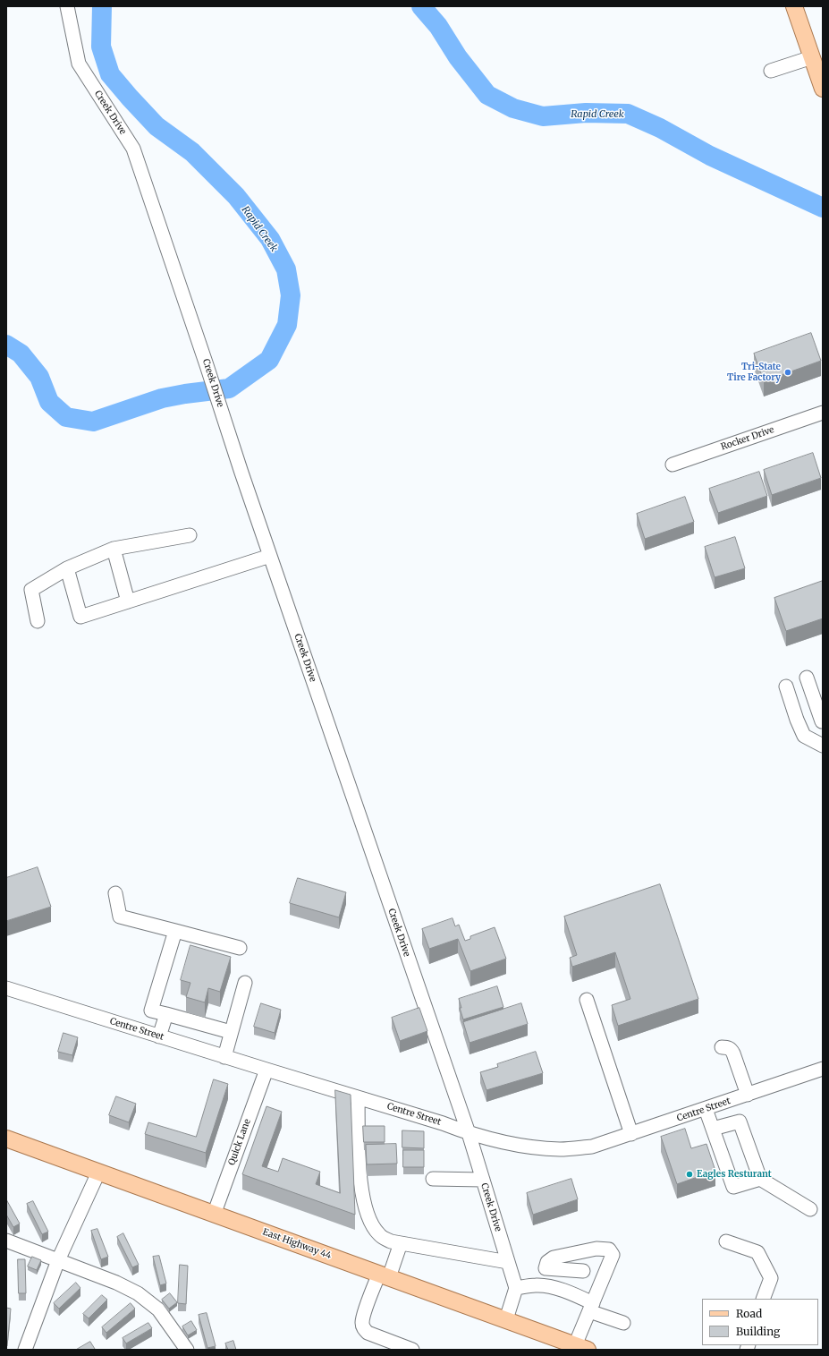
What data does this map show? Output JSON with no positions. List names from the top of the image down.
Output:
{
  "streets": {
    "main road": ["East Highway 44"],
    "street": [
      "Creek Drive",
      "Rocker Drive",
      "Centre Street",
      "Quick Lane"
    ]
  },
  "crossings": [
    ["Creek Drive", "Centre Street"],
    ["Centre Street", "Quick Lane"],
    ["Quick Lane", "East Highway 44"]
  ],
  "water": ["Rapid Creek"],
  "places": ["Tri-State Tire Factory", "Eagles Resturant"],
  "legend": ["Road", "Building"]
}
